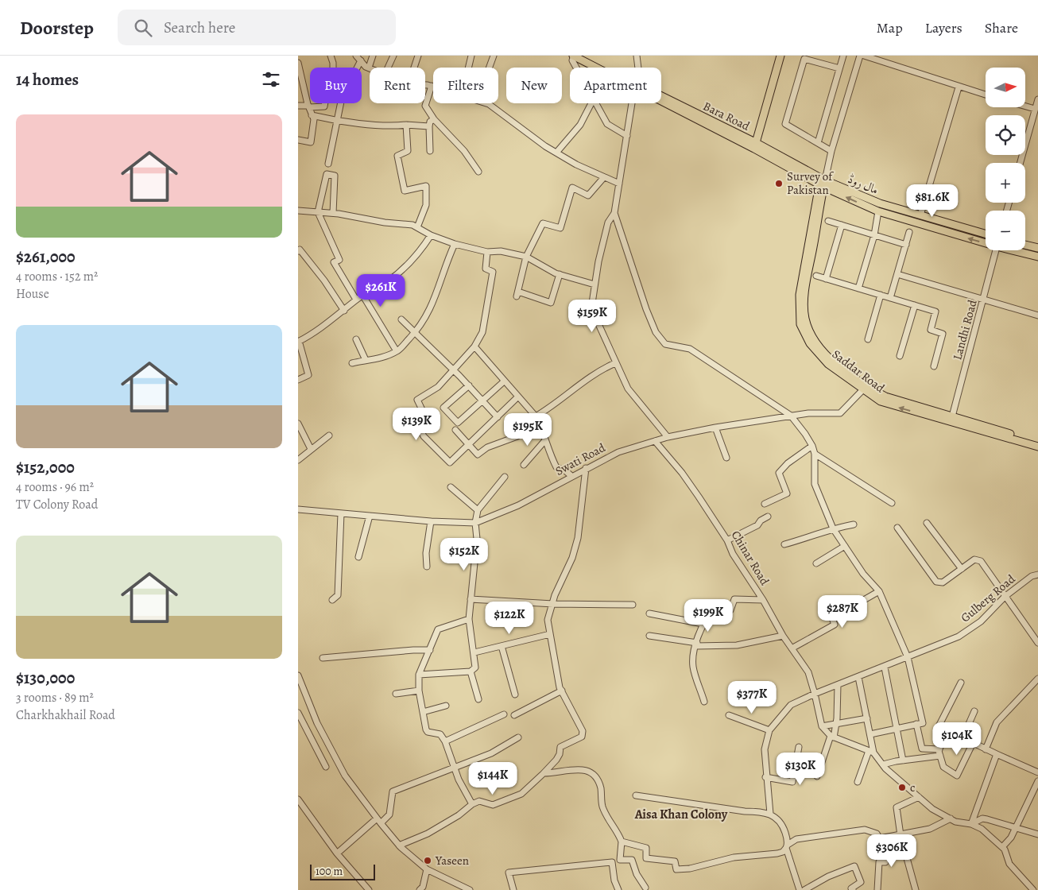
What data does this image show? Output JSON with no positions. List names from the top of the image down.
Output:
{
  "streets": {
    "main road": ["Bara Road", "مال روڈ"],
    "street": [
      "Landhi Road",
      "Swati Road",
      "Chinar Road",
      "Gulberg Road"
    ]
  },
  "crossings": [
    ["Bara Road", "مال روڈ"],
    ["Swati Road", "Chinar Road"],
    ["Chinar Road", "Gulberg Road"]
  ],
  "districts": ["Aisa Khan Colony"],
  "places": ["Survey of Pakistan", "c", "Yaseen"],
  "scale_bar": "100 m",
  "north": "right",
  "page": {
    "header": "Doorstep",
    "search": "Search here",
    "nav": ["Map", "Layers", "Share"],
    "heading": "14 homes",
    "map_buttons": ["+", "−"],
    "chip": [
      "Buy",
      "Rent",
      "Filters",
      "New",
      "Apartment"
    ],
    "list": [
      {
        "name": "$261,000",
        "note": "4 rooms · 152 m² · House"
      },
      {
        "name": "$152,000",
        "note": "4 rooms · 96 m² · TV Colony Road"
      },
      {
        "name": "$130,000",
        "note": "3 rooms · 89 m² · Charkhakhail Road"
      }
    ],
    "price": [
      "$81.6K",
      "$261K",
      "$159K",
      "$139K",
      "$195K",
      "$152K",
      "$287K",
      "$199K",
      "$122K",
      "$377K",
      "$104K",
      "$130K",
      "$144K",
      "$306K"
    ],
    "scale": "100 m"
  }
}
